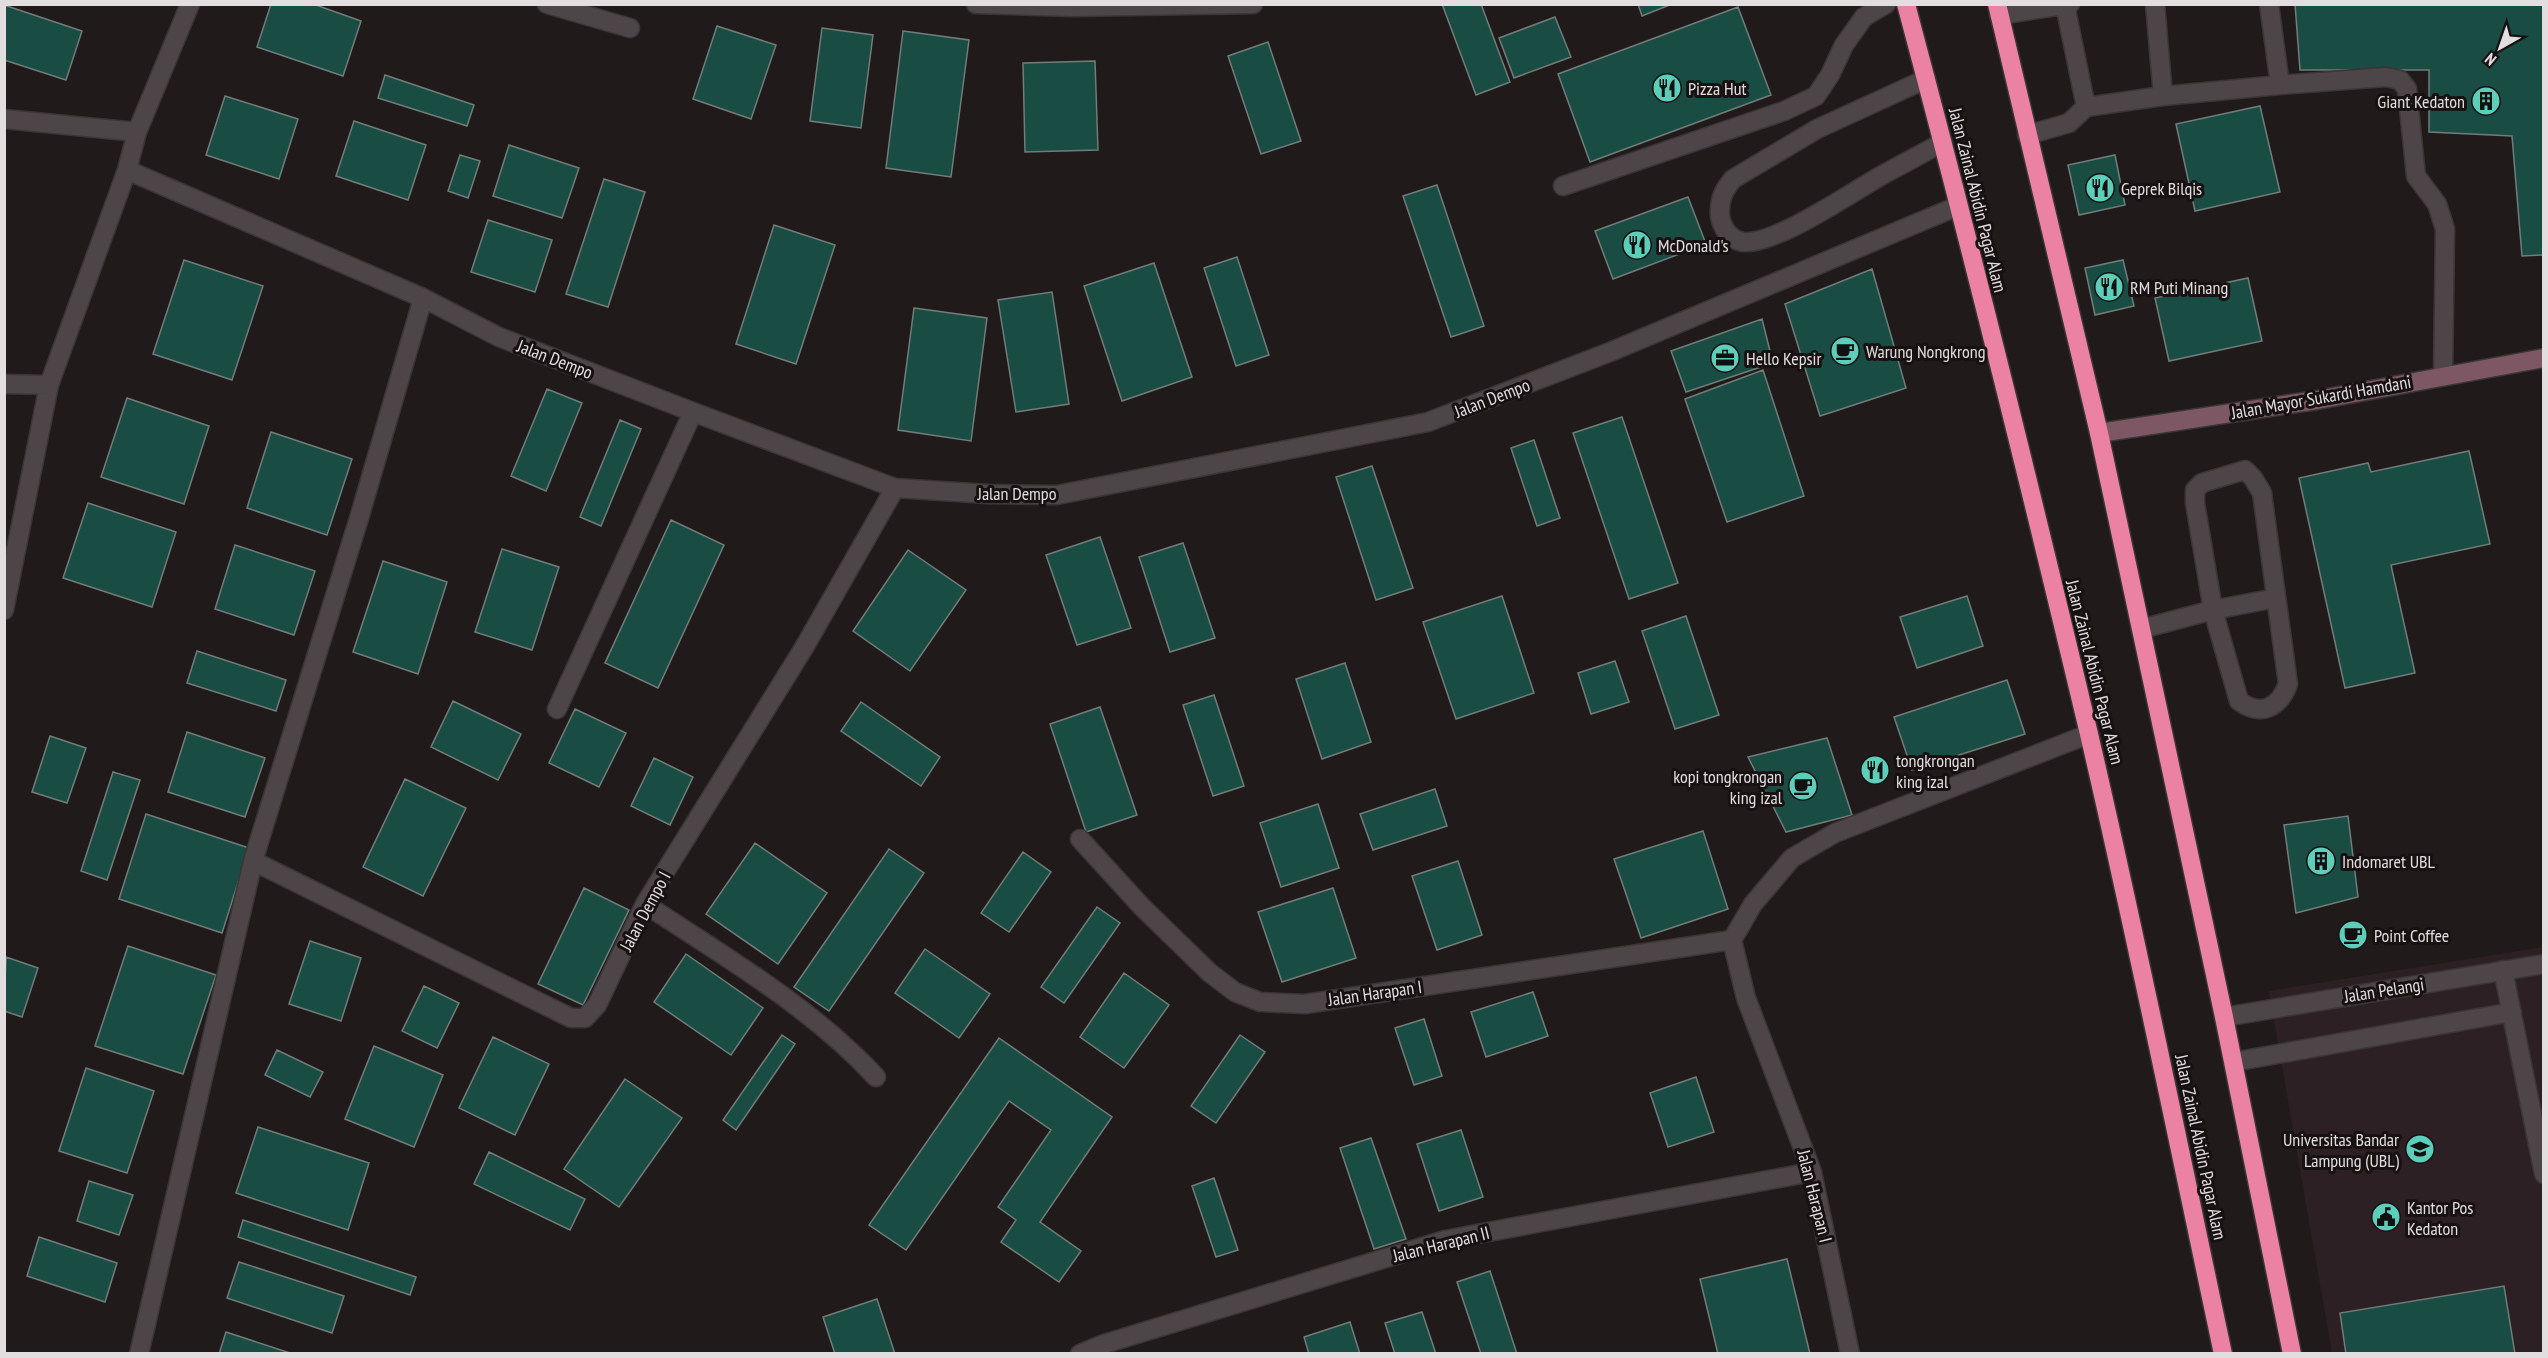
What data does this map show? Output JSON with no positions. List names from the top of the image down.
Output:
{
  "streets": {
    "highway": ["Jalan Zainal Abidin Pagar Alam"],
    "street": [
      "Jalan Dempo",
      "Jalan Mayor Sukardi Hamdani",
      "Jalan Dempo I",
      "Jalan Pelangi",
      "Jalan Harapan I",
      "Jalan Harapan II"
    ]
  },
  "crossings": [
    ["Jalan Zainal Abidin Pagar Alam", "Jalan Dempo"],
    ["Jalan Dempo", "Jalan Dempo I"],
    ["Jalan Harapan I", "Jalan Harapan II"]
  ],
  "places": {
    "restaurant": [
      "Pizza Hut",
      "Geprek Bilqis",
      "McDonald's",
      "RM Puti Minang",
      "tongkrongan king izal"
    ],
    "building": ["Giant Kedaton", "Indomaret UBL"],
    "cafe": ["Warung Nongkrong", "kopi tongkrongan king izal", "Point Coffee"],
    "office": ["Hello Kepsir"],
    "school or university": ["Universitas Bandar Lampung (UBL)"],
    "public building": ["Kantor Pos Kedaton"]
  },
  "north": "bottom left"
}
